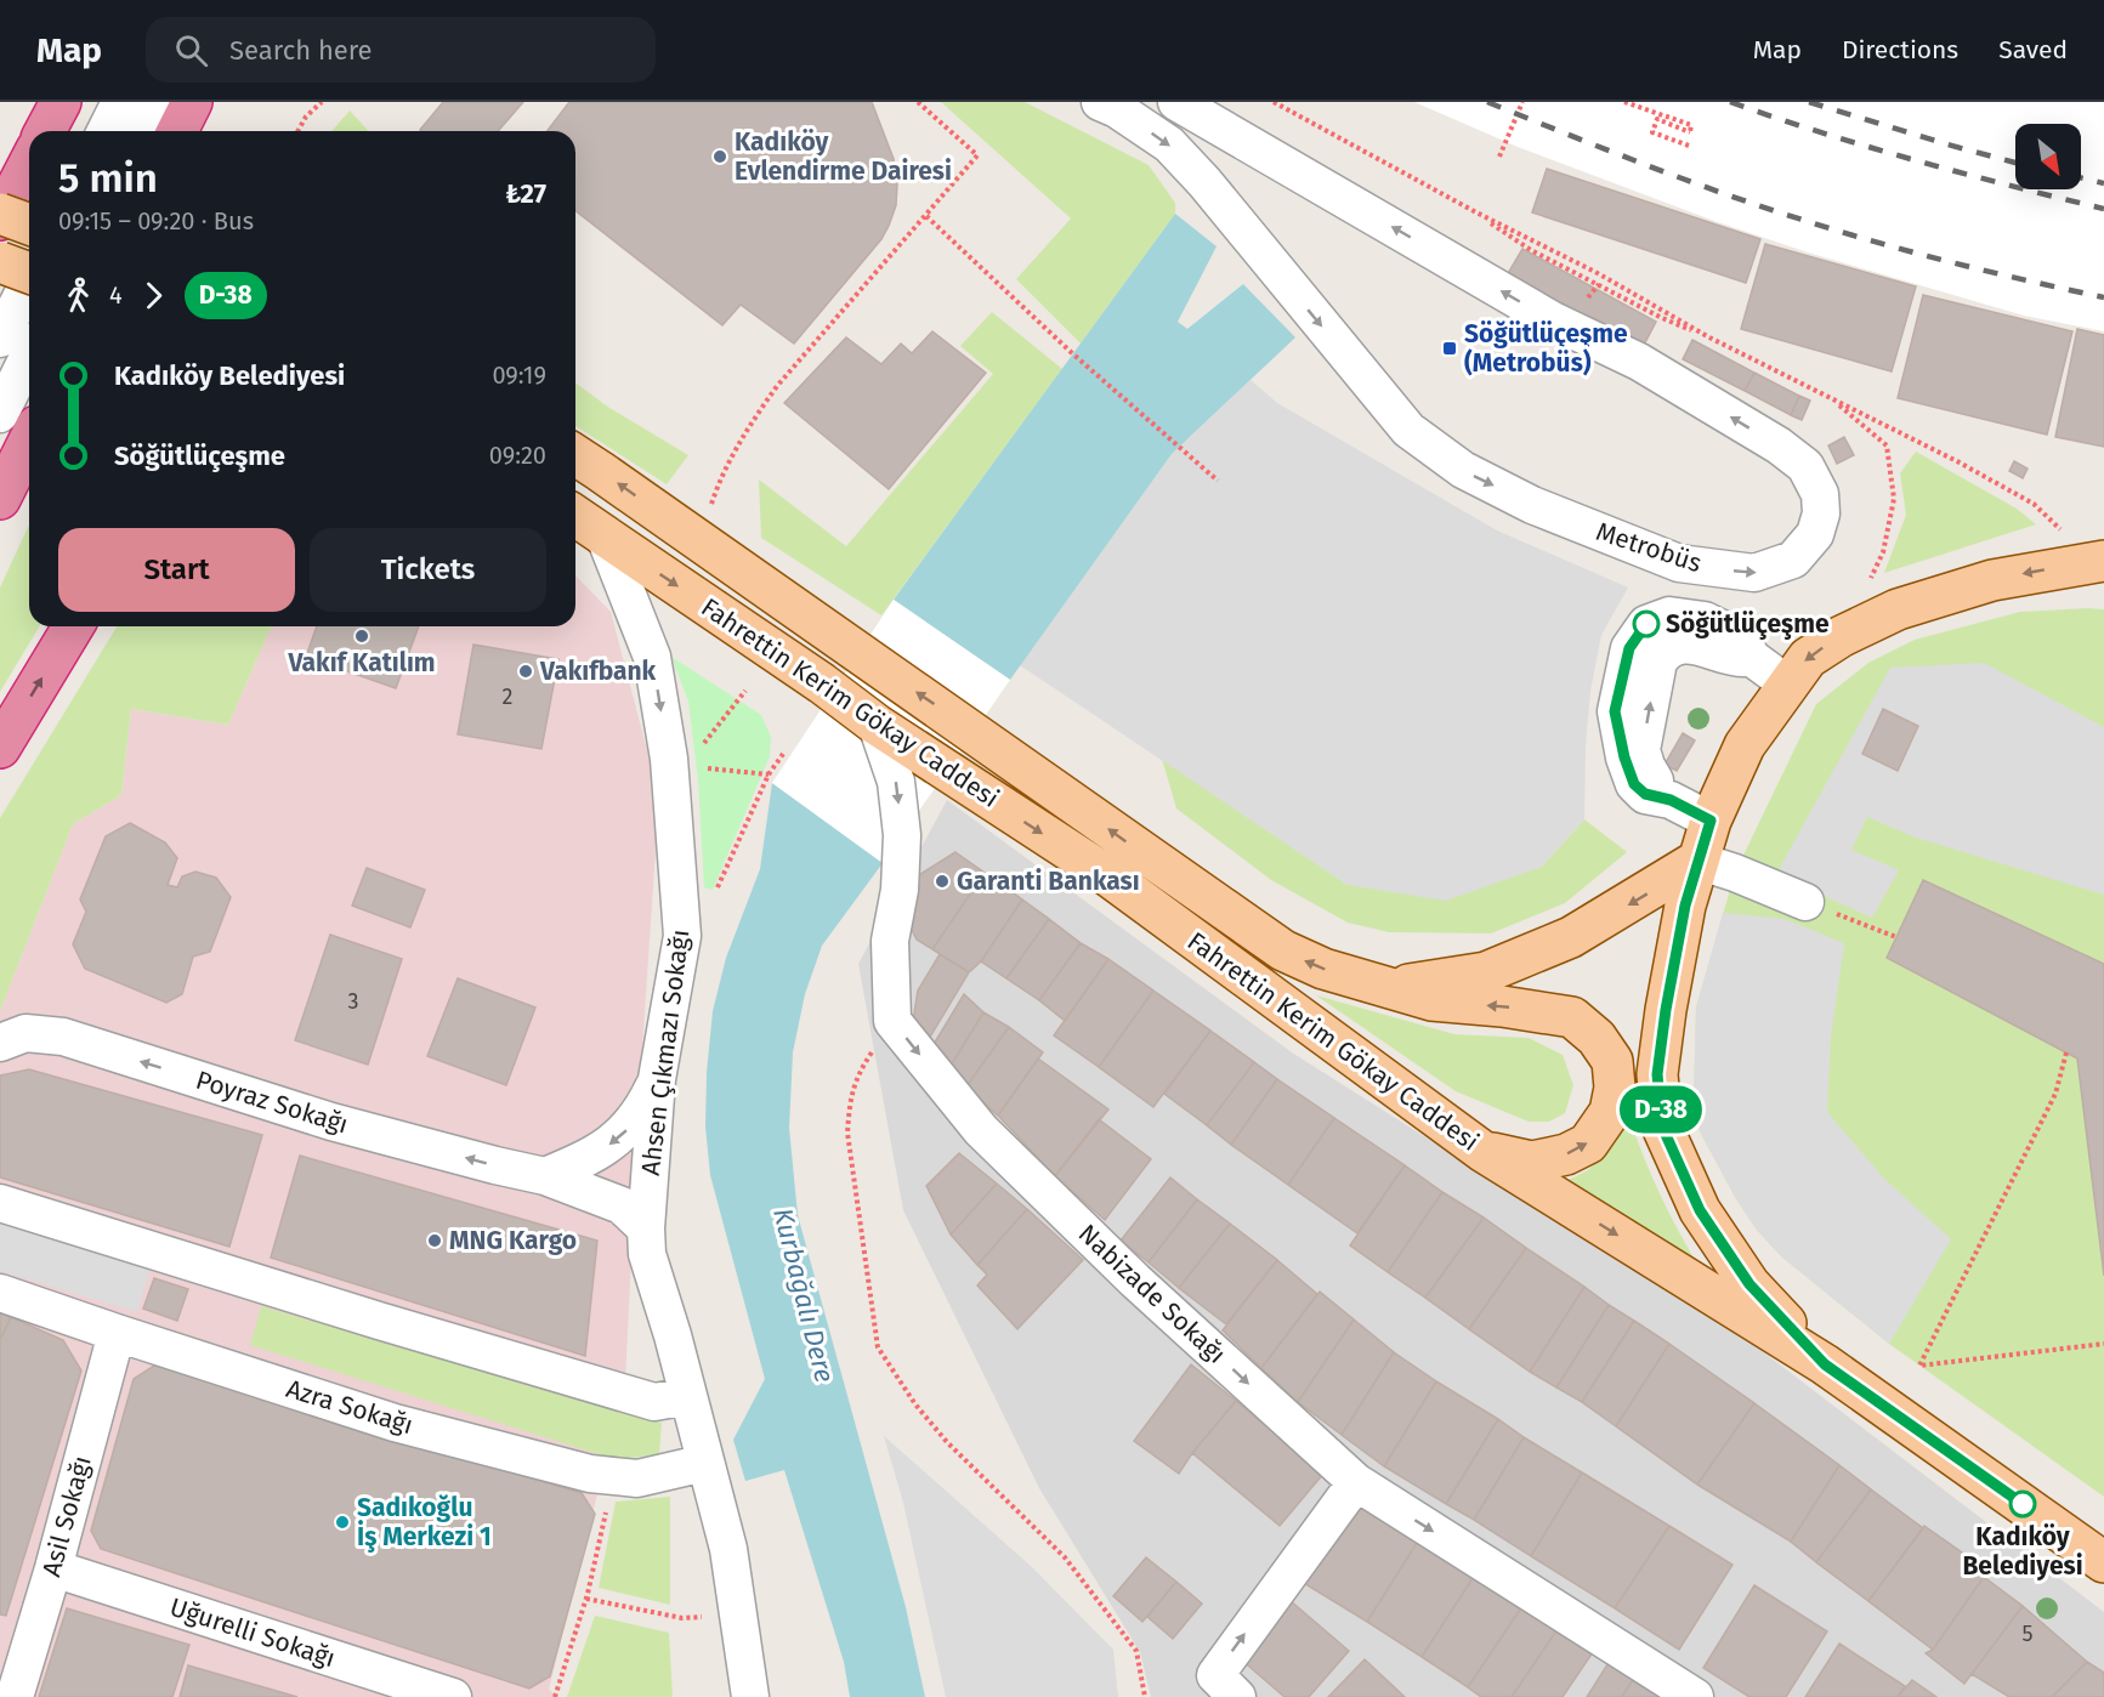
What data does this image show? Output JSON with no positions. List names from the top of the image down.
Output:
{
  "streets": {
    "main road": ["Fahrettin Kerim Gökay Caddesi"],
    "street": [
      "Metrobüs",
      "Ahsen Çıkmazı Sokağı",
      "Poyraz Sokağı",
      "Nabizade Sokağı",
      "Azra Sokağı",
      "Asil Sokağı",
      "Uğurelli Sokağı"
    ]
  },
  "crossings": [
    ["Fahrettin Kerim Gökay Caddesi", "Ahsen Çıkmazı Sokağı"],
    ["Ahsen Çıkmazı Sokağı", "Poyraz Sokağı"],
    ["Ahsen Çıkmazı Sokağı", "Azra Sokağı"],
    ["Azra Sokağı", "Asil Sokağı"],
    ["Asil Sokağı", "Uğurelli Sokağı"]
  ],
  "one_way": ["Nabizade Sokağı"],
  "water": ["Kurbağalı Dere"],
  "places": {
    "other": [
      "Kadıköy Evlendirme Dairesi",
      "Söğütlüçeşme",
      "Vakıf Katılım",
      "Vakıfbank",
      "Garanti Bankası",
      "MNG Kargo",
      "Kadıköy Belediyesi",
      "Sadıkoğlu İş Merkezi 1"
    ],
    "transit": ["Söğütlüçeşme (Metrobüs)"]
  },
  "lines": ["bus line D-38"],
  "house_numbers": ["2", "3", "5"],
  "north": "bottom right",
  "page": {
    "header": "Map",
    "search": "Search here",
    "nav": ["Map", "Directions", "Saved"],
    "on_map": "D-38",
    "heading": ["5 min", "09:15 – 09:20 · Bus", "₺27"],
    "legs": ["4", "D-38"],
    "list": [
      {
        "name": "Kadıköy Belediyesi",
        "value": "09:19"
      },
      {
        "name": "Söğütlüçeşme",
        "value": "09:20"
      }
    ],
    "buttons": ["Start", "Tickets"]
  }
}
